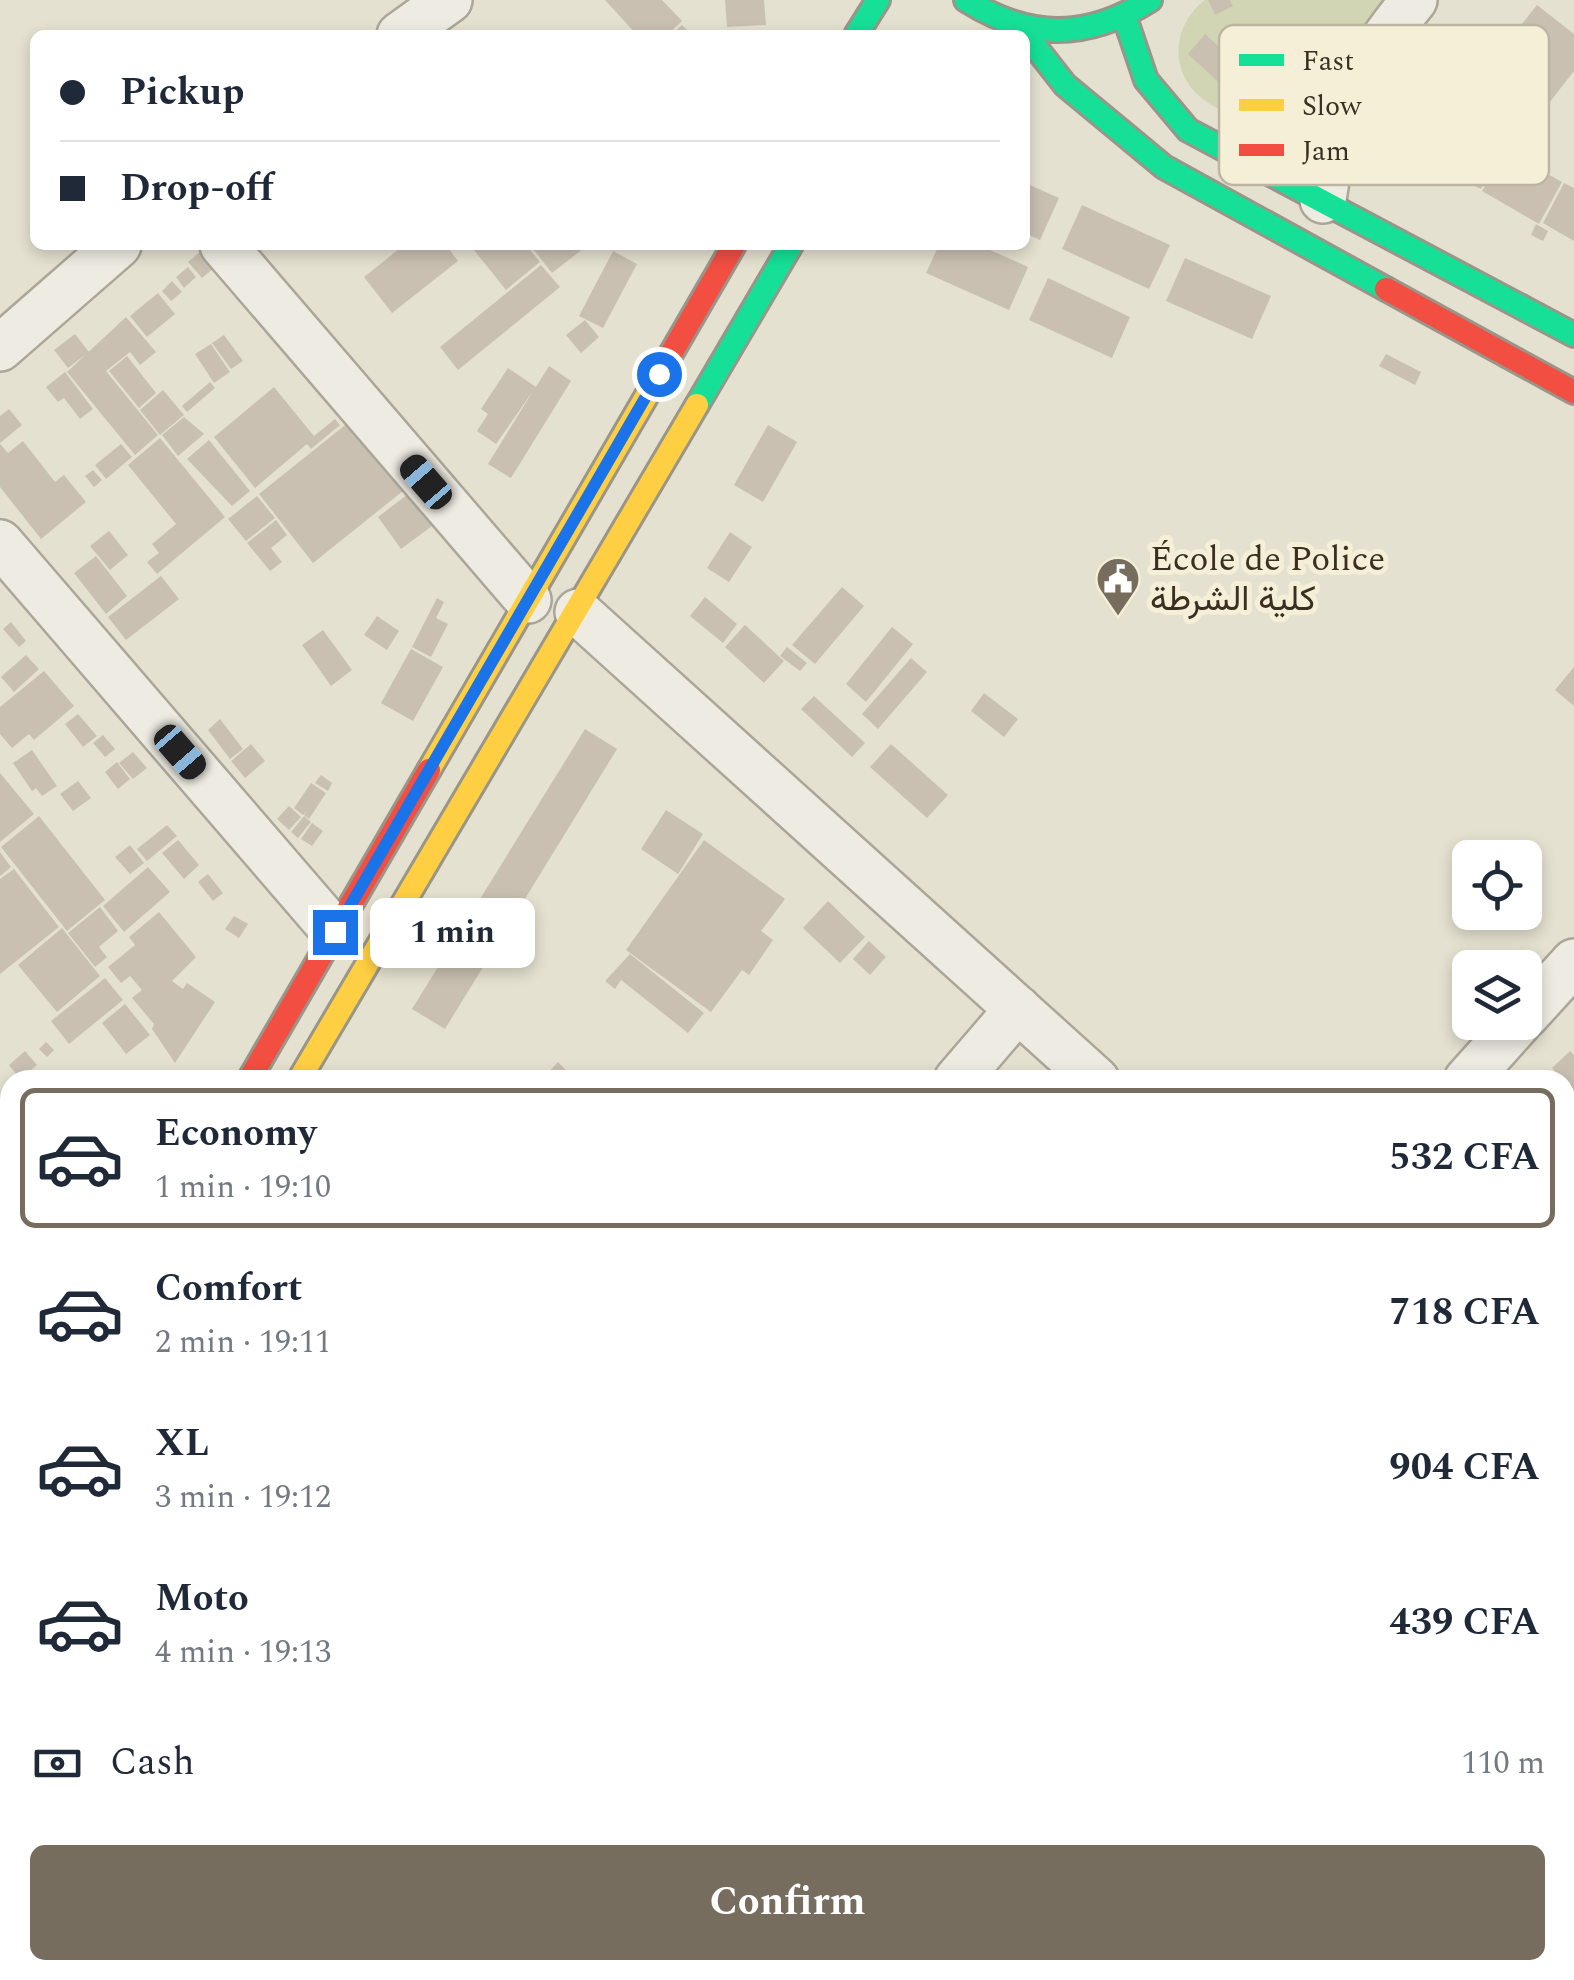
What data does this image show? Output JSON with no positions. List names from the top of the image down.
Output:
{
  "places": {
    "public building": ["École de Police كلية الشرطة"]
  },
  "legend": ["Fast", "Slow", "Jam"],
  "page": {
    "banner": ["Pickup", "Drop-off"],
    "bubble": "1 min",
    "list": [
      {
        "name": "Economy",
        "note": "1 min · 19:10",
        "value": "532 CFA"
      },
      {
        "name": "Comfort",
        "note": "2 min · 19:11",
        "value": "718 CFA"
      },
      {
        "name": "XL",
        "note": "3 min · 19:12",
        "value": "904 CFA"
      },
      {
        "name": "Moto",
        "note": "4 min · 19:13",
        "value": "439 CFA"
      }
    ],
    "pay": ["Cash", "110 m"],
    "buttons": "Confirm"
  }
}
